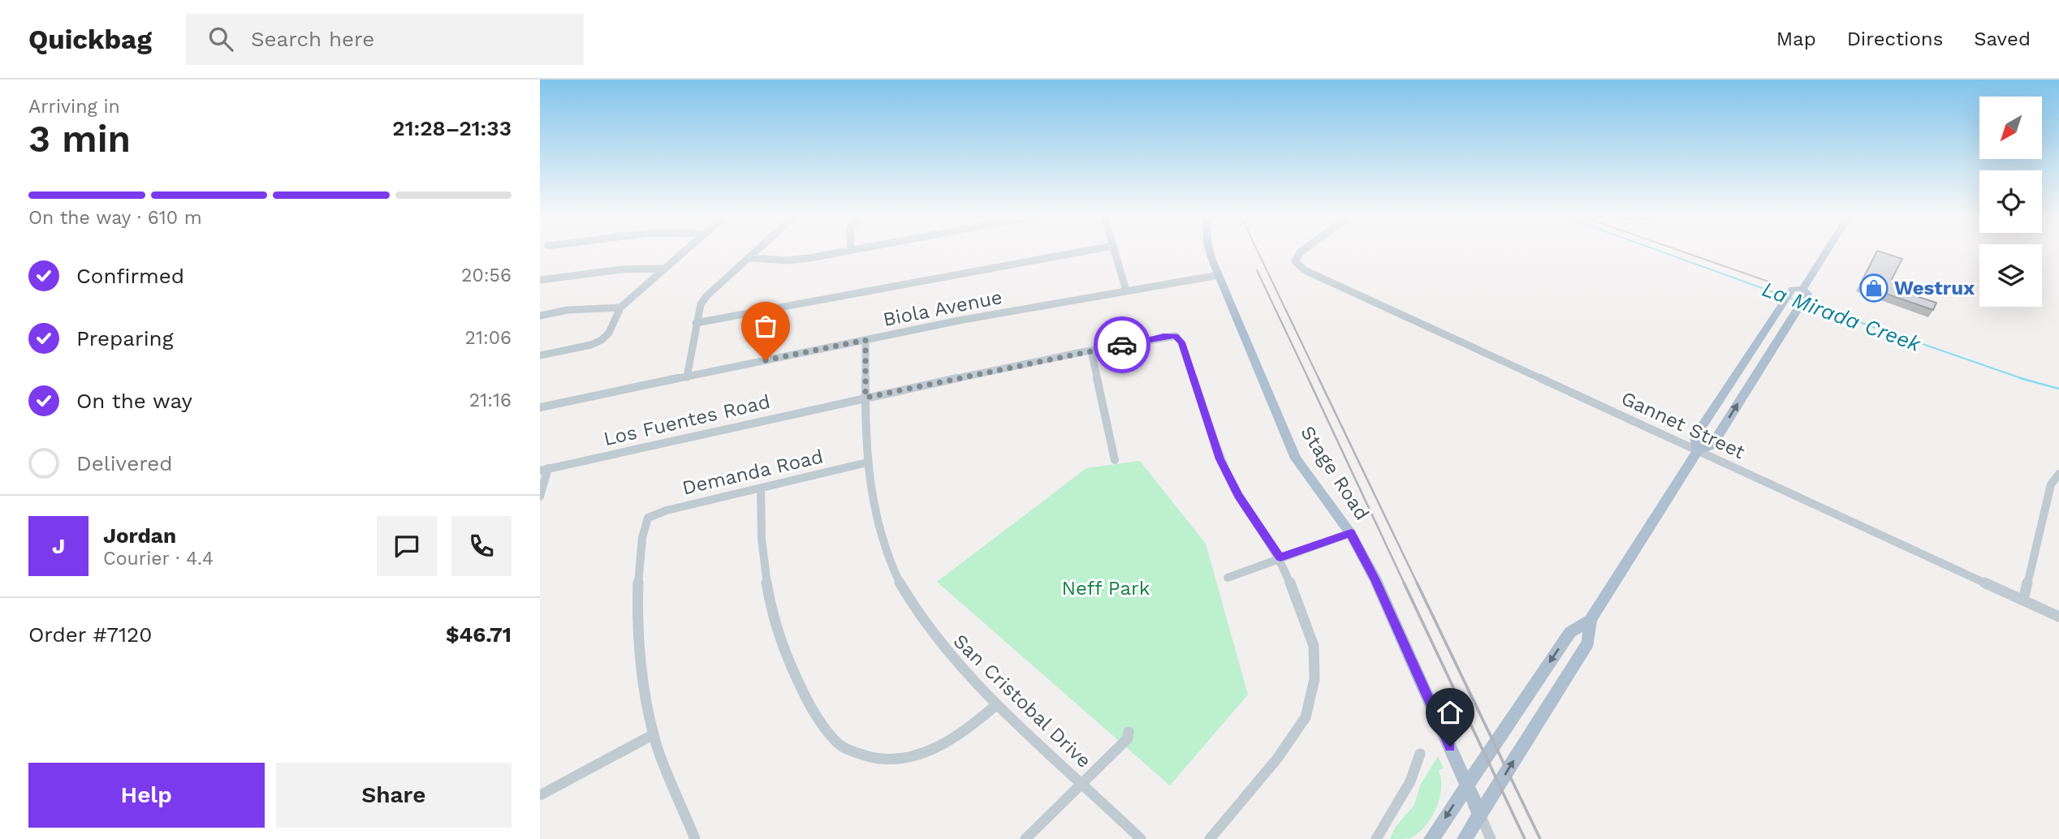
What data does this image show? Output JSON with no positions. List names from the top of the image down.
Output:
{
  "streets": {
    "main road": ["Stage Road"],
    "street": [
      "Biola Avenue",
      "Los Fuentes Road",
      "Gannet Street",
      "Demanda Road",
      "San Cristobal Drive"
    ]
  },
  "crossings": [
    ["Biola Avenue", "Stage Road"],
    ["Biola Avenue", "San Cristobal Drive"],
    ["Los Fuentes Road", "San Cristobal Drive"],
    ["Demanda Road", "San Cristobal Drive"]
  ],
  "water": ["La Mirada Creek"],
  "parks": ["Neff Park"],
  "places": {
    "shop": ["Westrux"]
  },
  "north": "bottom left",
  "page": {
    "header": "Quickbag",
    "search": "Search here",
    "nav": ["Map", "Directions", "Saved"],
    "heading": ["3 min", "Arriving in", "21:28–21:33"],
    "panel": [
      "Jordan",
      "Courier · 4.4",
      "Order #7120",
      "$46.71"
    ],
    "bar": "On the way · 610 m",
    "list": [
      ["Confirmed", "20:56"],
      ["Preparing", "21:06"],
      ["On the way", "21:16"],
      "Delivered"
    ],
    "round": "J",
    "buttons": ["Help", "Share"]
  }
}
